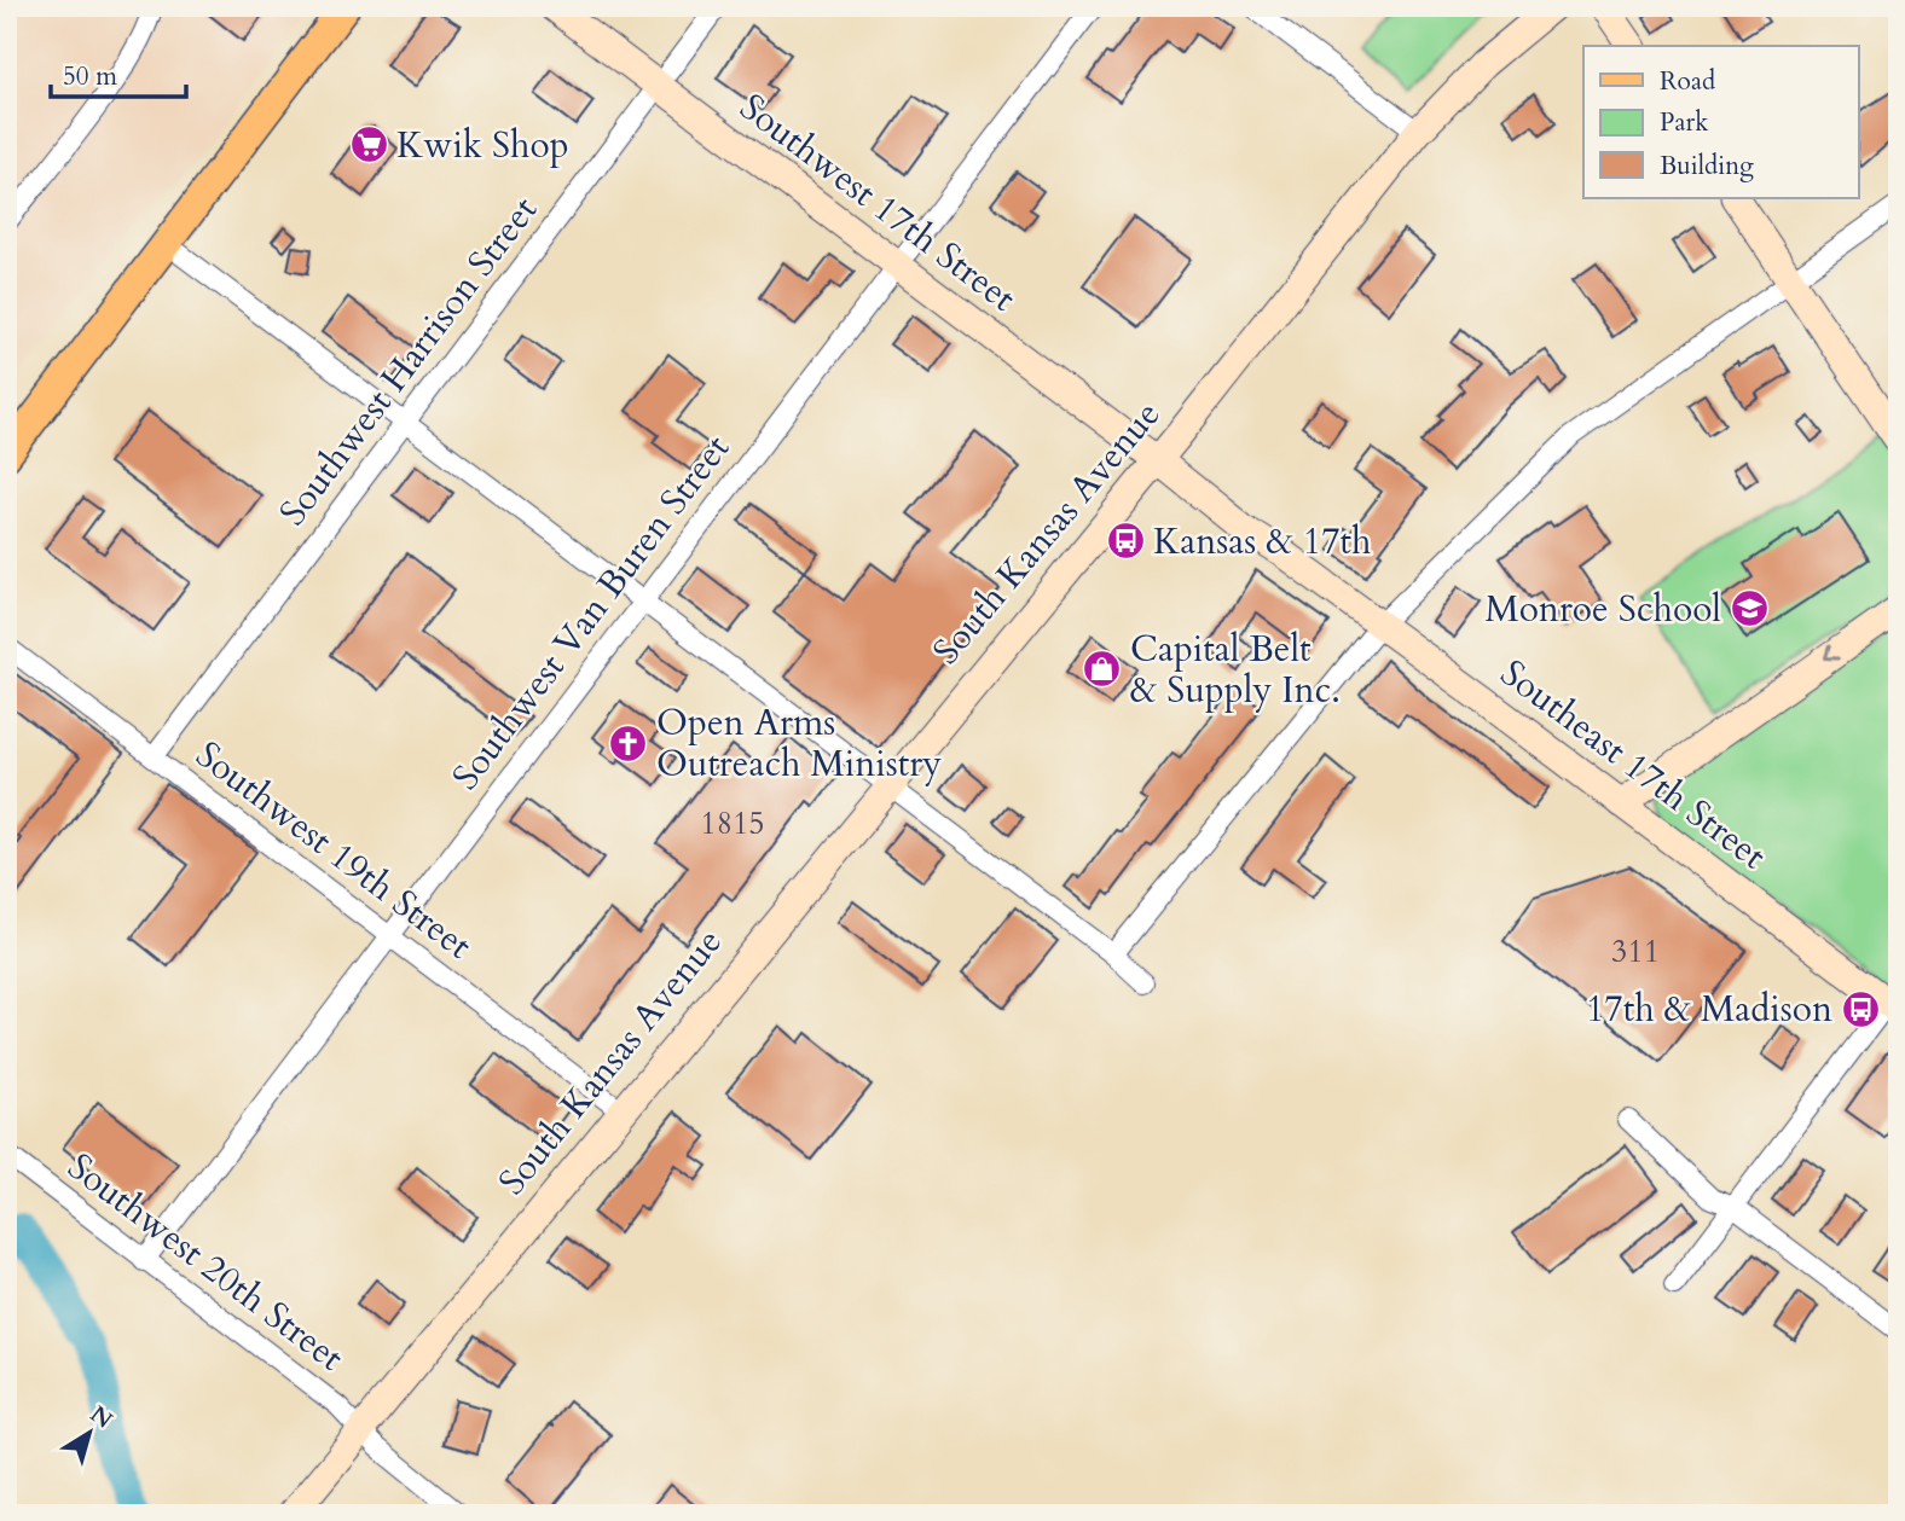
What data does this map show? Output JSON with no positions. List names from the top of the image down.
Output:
{
  "streets": {
    "main road": ["Southwest 17th Street", "South Kansas Avenue", "Southeast 17th Street"],
    "street": [
      "Southwest Harrison Street",
      "Southwest Van Buren Street",
      "Southwest 19th Street",
      "Southwest 20th Street"
    ]
  },
  "crossings": [
    ["Southwest 17th Street", "Southwest Harrison Street"],
    ["Southwest 17th Street", "South Kansas Avenue"],
    ["Southwest 17th Street", "Southwest Van Buren Street"],
    ["Southwest 17th Street", "Southeast 17th Street"],
    ["Southwest Harrison Street", "Southwest 19th Street"],
    ["South Kansas Avenue", "Southeast 17th Street"],
    ["South Kansas Avenue", "Southwest 19th Street"],
    ["South Kansas Avenue", "Southwest 20th Street"],
    ["Southwest Van Buren Street", "Southwest 19th Street"],
    ["Southwest Van Buren Street", "Southwest 20th Street"]
  ],
  "places": {
    "supermarket": ["Kwik Shop"],
    "bus stop": ["Kansas & 17th", "17th & Madison"],
    "school or university": ["Monroe School"],
    "shop": ["Capital Belt & Supply Inc."],
    "church": ["Open Arms Outreach Ministry"]
  },
  "house_numbers": ["1815", "311"],
  "legend": ["Road", "Park", "Building"],
  "scale_bar": "50 m",
  "north": "top right"
}
